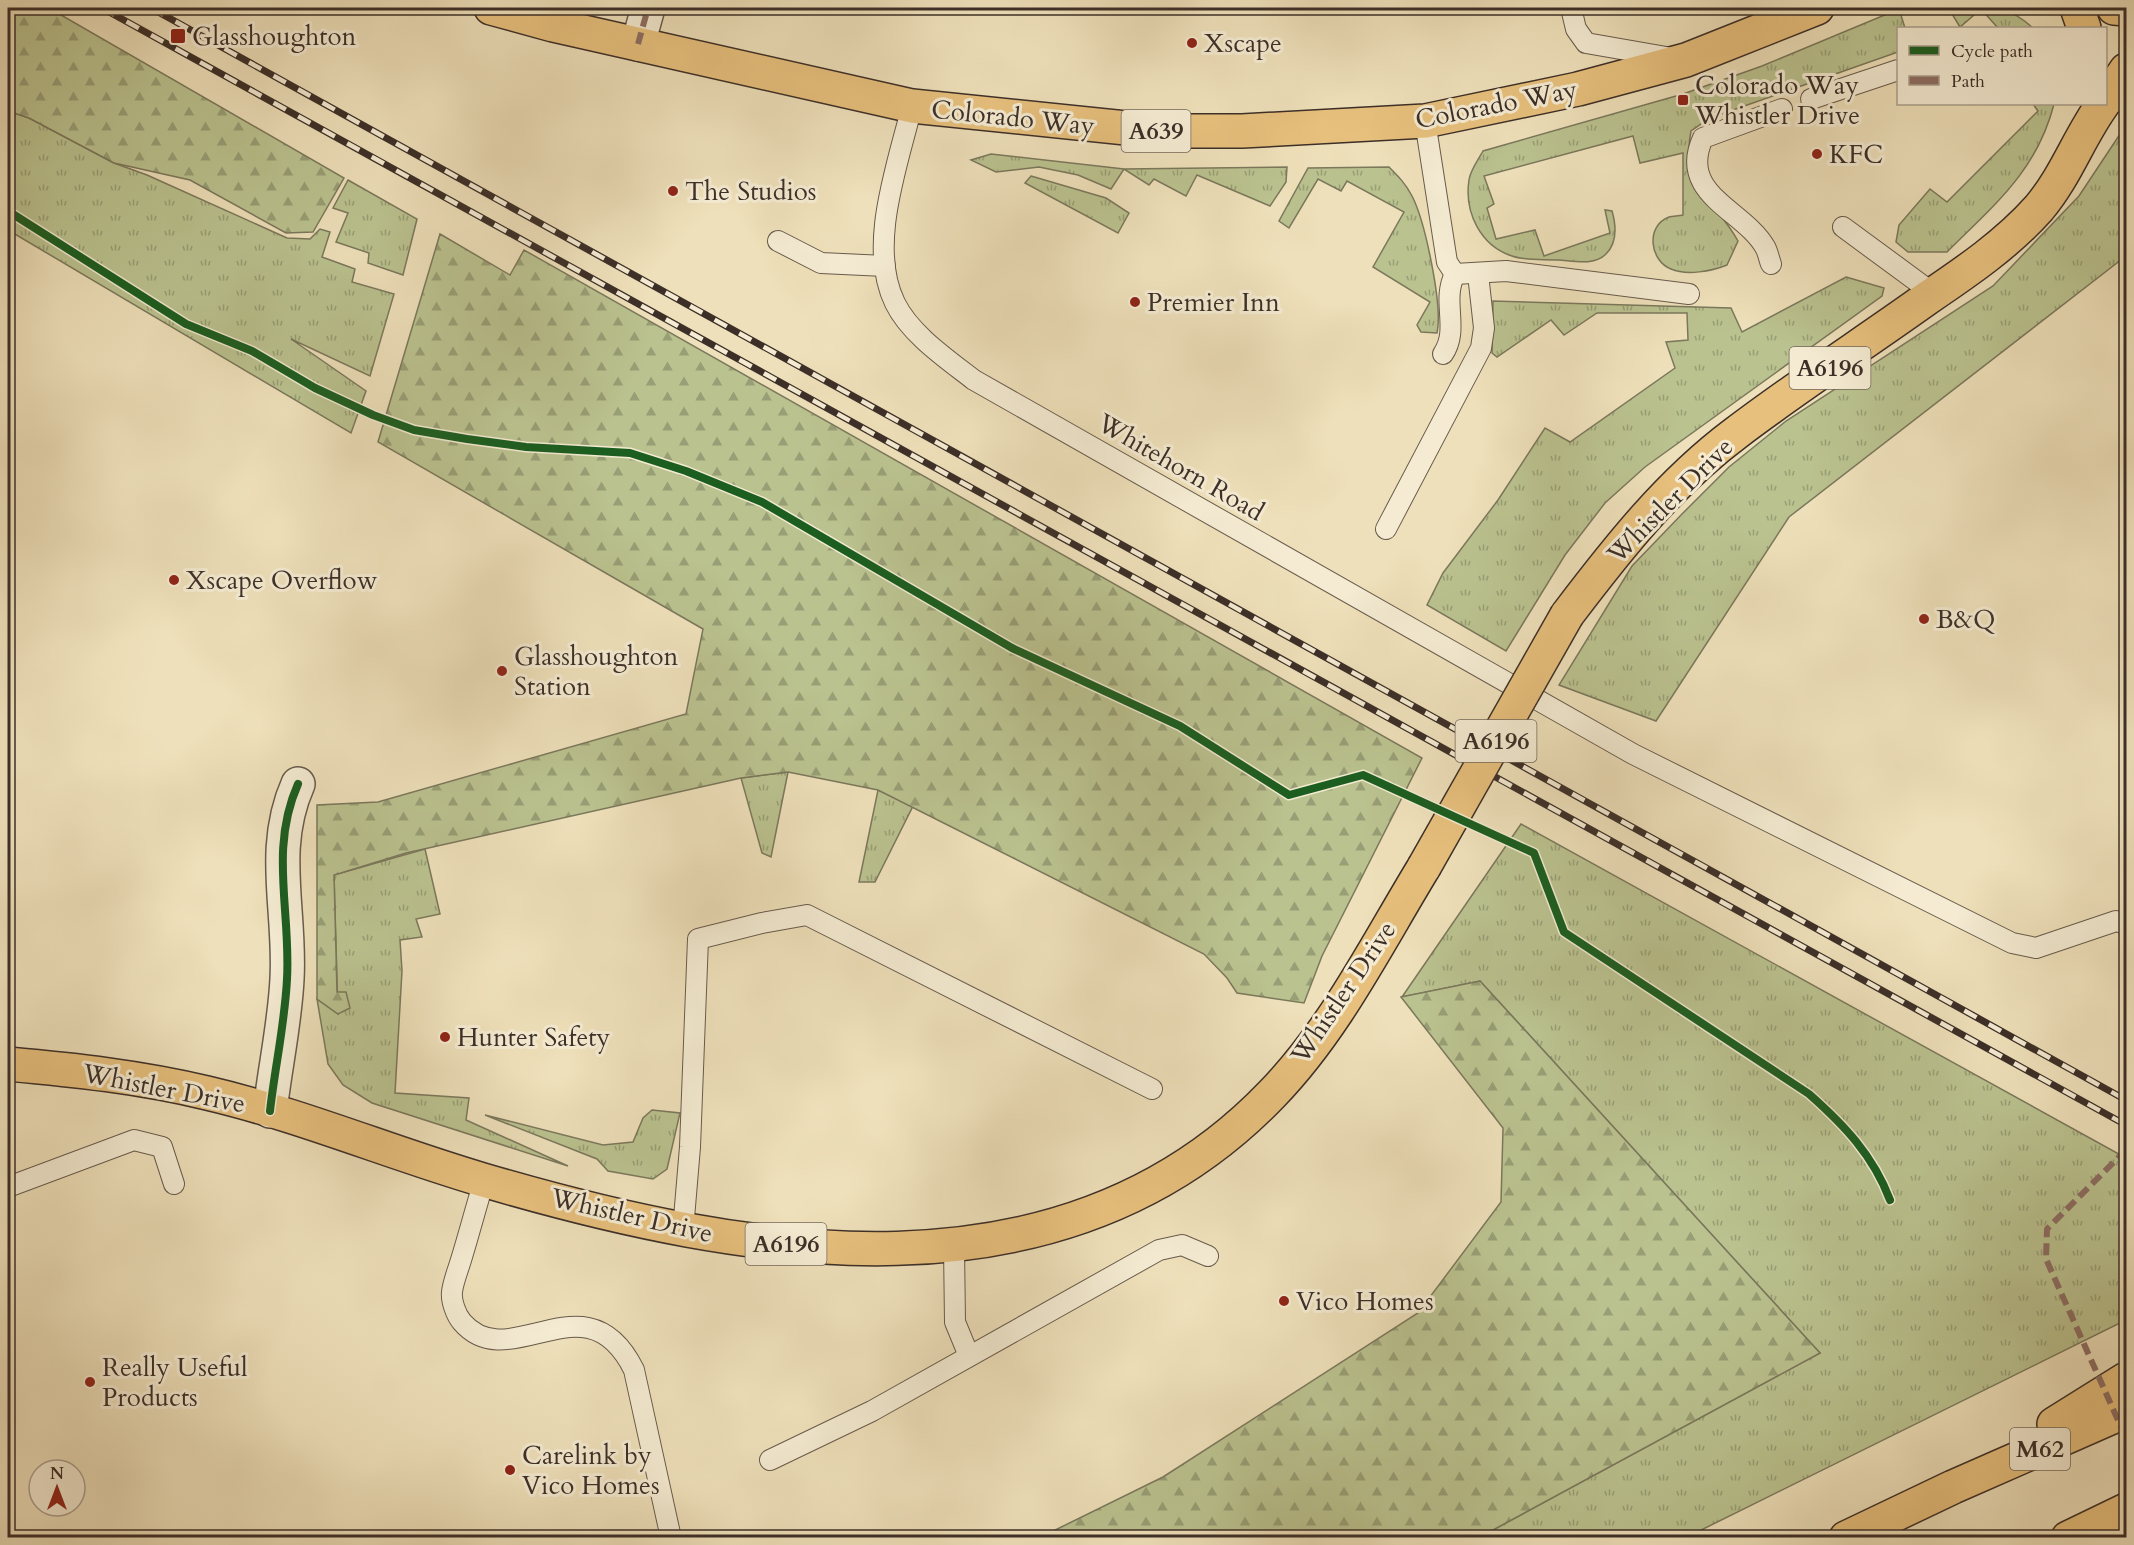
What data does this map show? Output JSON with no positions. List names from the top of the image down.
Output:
{
  "streets": {
    "main road": [
      "Colorado Way",
      "A639",
      "A6196",
      "Whistler Drive",
      "M62"
    ],
    "lane": ["Whitehorn Road"]
  },
  "crossings": [
    ["Colorado Way", "Whitehorn Road"]
  ],
  "places": {
    "transit": ["Glasshoughton", "Colorado Way Whistler Drive"],
    "other": [
      "Xscape",
      "KFC",
      "The Studios",
      "Premier Inn",
      "Xscape Overflow",
      "B&Q",
      "Glasshoughton Station",
      "Hunter Safety",
      "Vico Homes",
      "Really Useful Products",
      "Carelink by Vico Homes"
    ]
  },
  "legend": ["Cycle path", "Path"],
  "north": "top"
}
